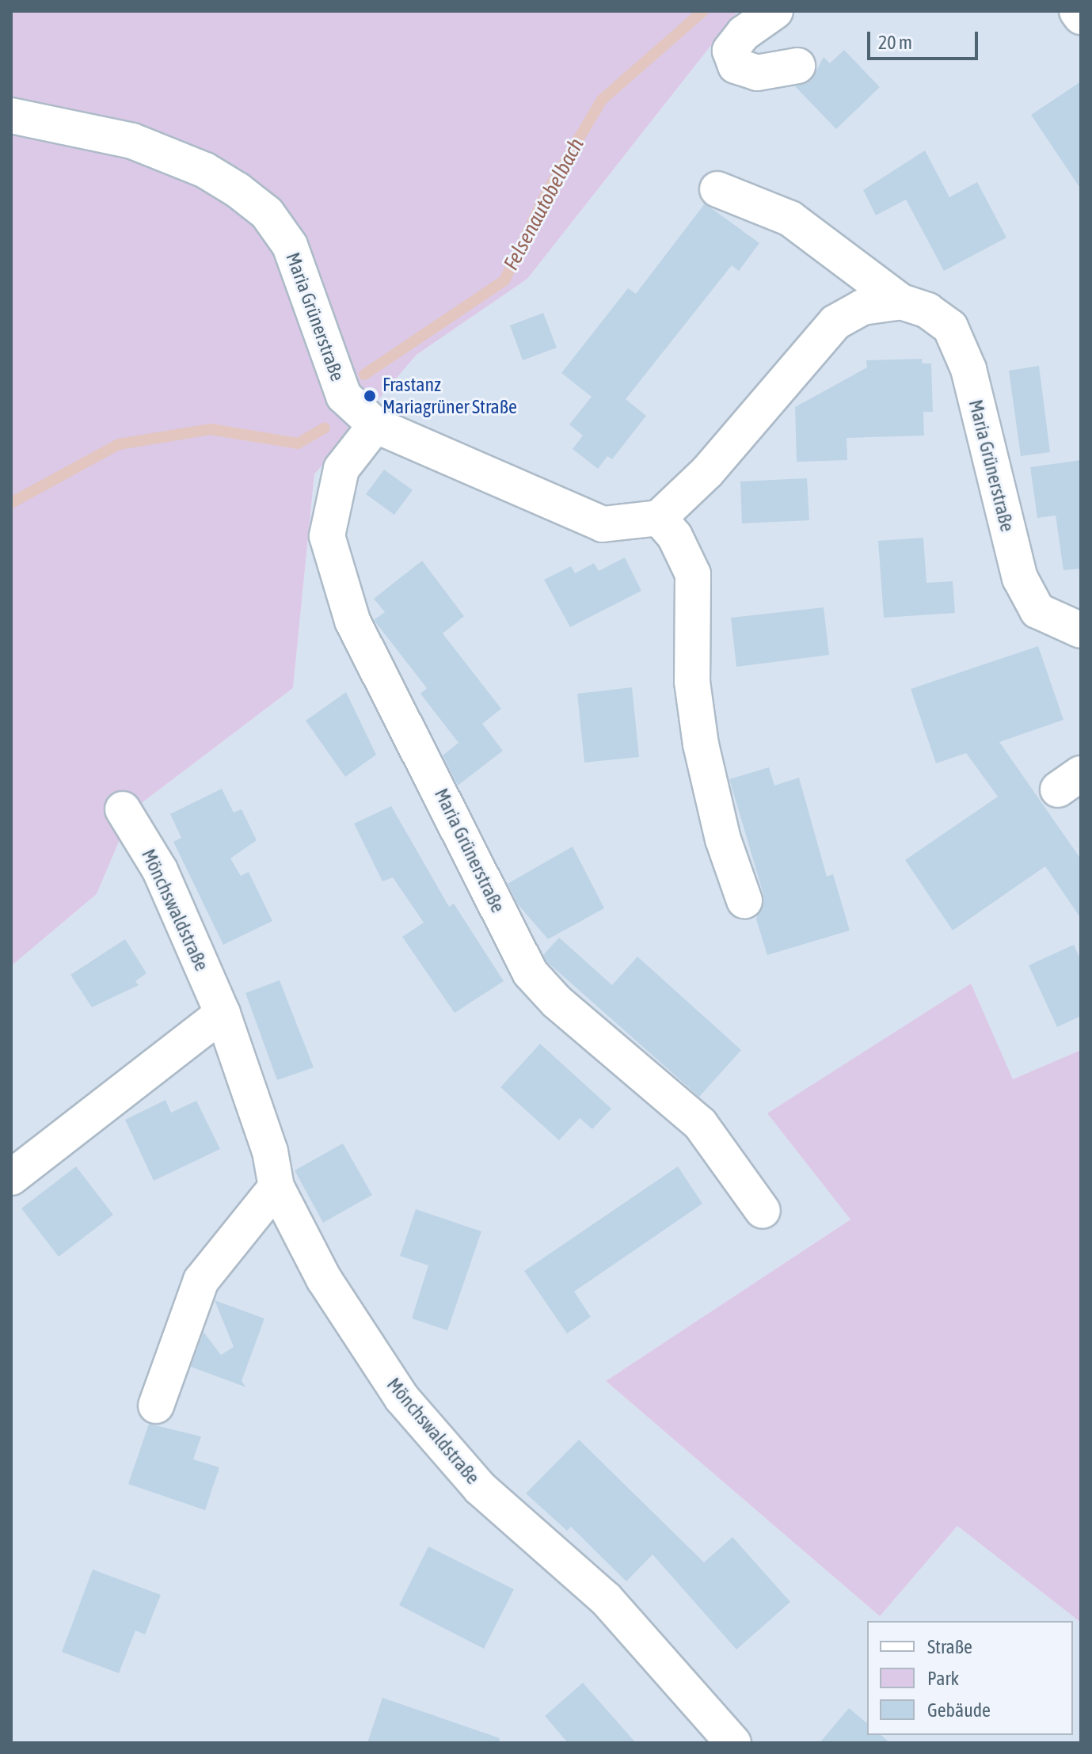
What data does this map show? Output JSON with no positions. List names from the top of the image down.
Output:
{
  "streets": {
    "street": ["Maria Grünerstraße", "Mönchswaldstraße"]
  },
  "water": ["Felsenautobelbach"],
  "places": ["Frastanz Mariagrüner Straße"],
  "legend": ["Straße", "Park", "Gebäude"],
  "scale_bar": "20 m"
}
